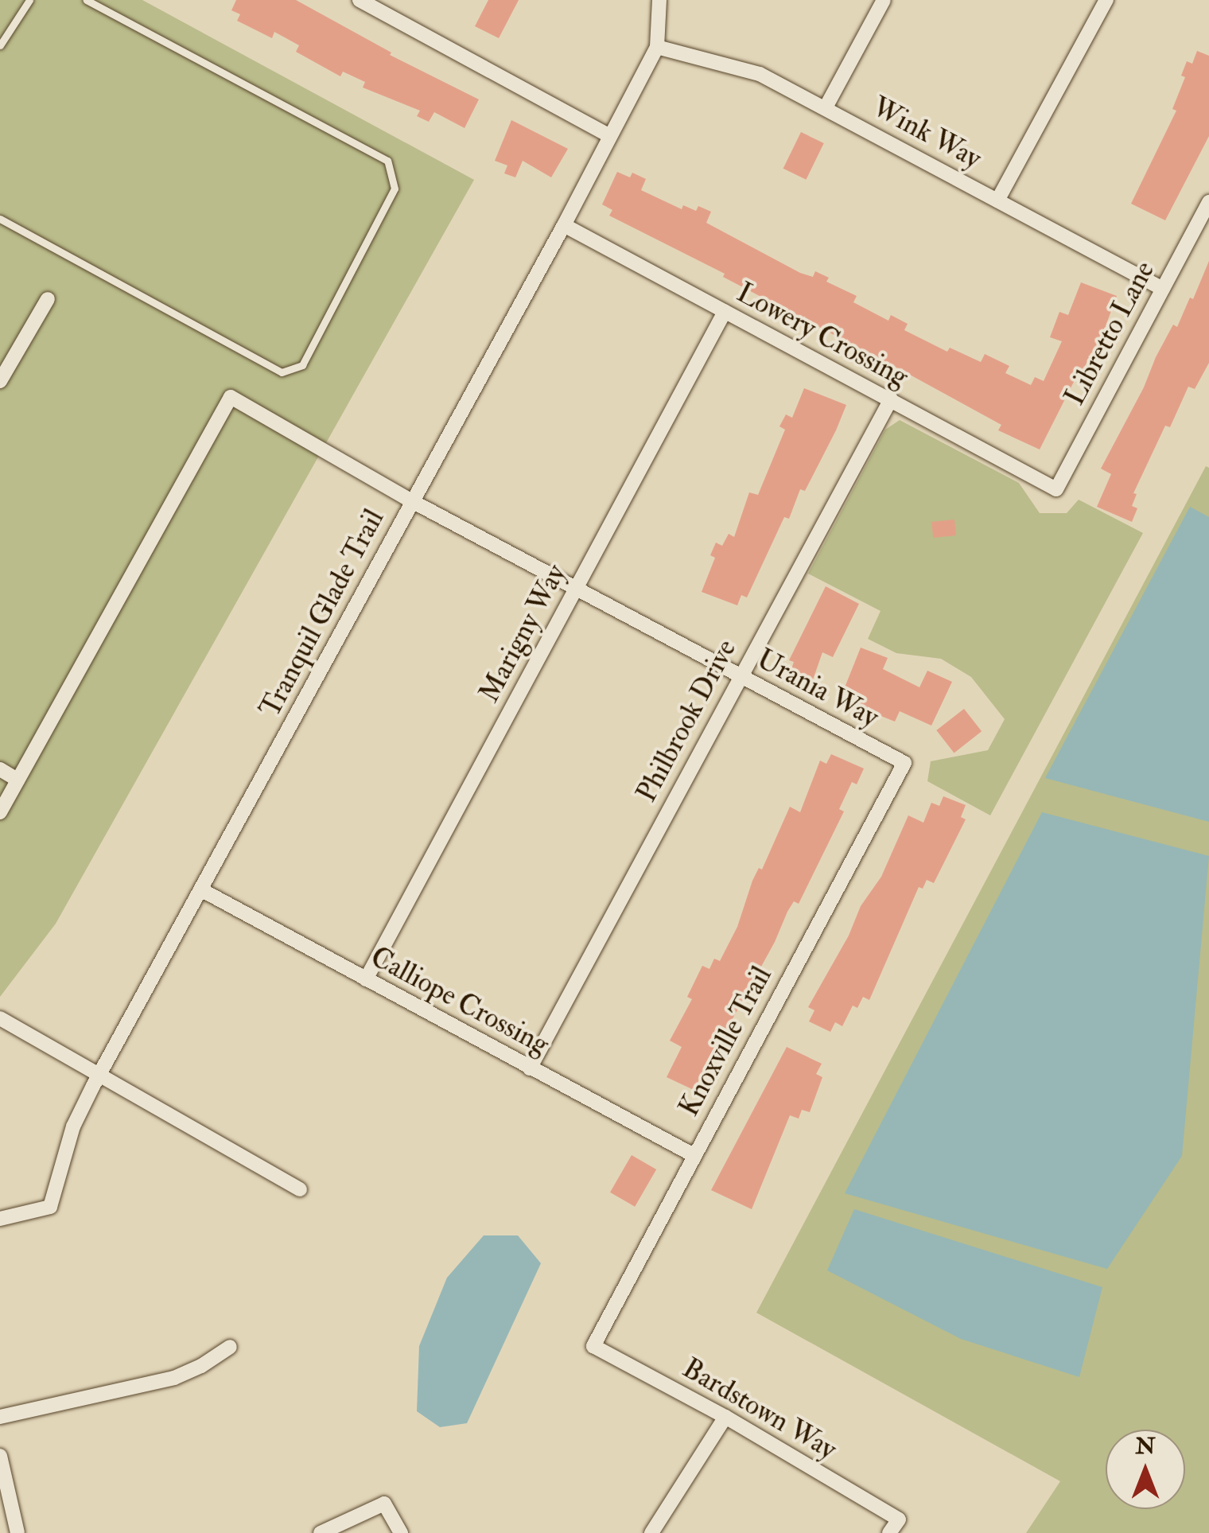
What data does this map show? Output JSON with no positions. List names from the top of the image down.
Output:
{
  "streets": {
    "street": [
      "Wink Way",
      "Libretto Lane",
      "Lowery Crossing",
      "Tranquil Glade Trail",
      "Marigny Way",
      "Urania Way",
      "Philbrook Drive",
      "Calliope Crossing",
      "Knoxville Trail",
      "Bardstown Way"
    ]
  },
  "crossings": [
    ["Wink Way", "Libretto Lane"],
    ["Wink Way", "Tranquil Glade Trail"],
    ["Libretto Lane", "Lowery Crossing"],
    ["Lowery Crossing", "Tranquil Glade Trail"],
    ["Lowery Crossing", "Marigny Way"],
    ["Lowery Crossing", "Philbrook Drive"],
    ["Tranquil Glade Trail", "Urania Way"],
    ["Tranquil Glade Trail", "Calliope Crossing"],
    ["Marigny Way", "Urania Way"],
    ["Marigny Way", "Calliope Crossing"],
    ["Urania Way", "Philbrook Drive"],
    ["Urania Way", "Knoxville Trail"],
    ["Philbrook Drive", "Calliope Crossing"],
    ["Calliope Crossing", "Knoxville Trail"],
    ["Knoxville Trail", "Bardstown Way"]
  ],
  "north": "top"
}
